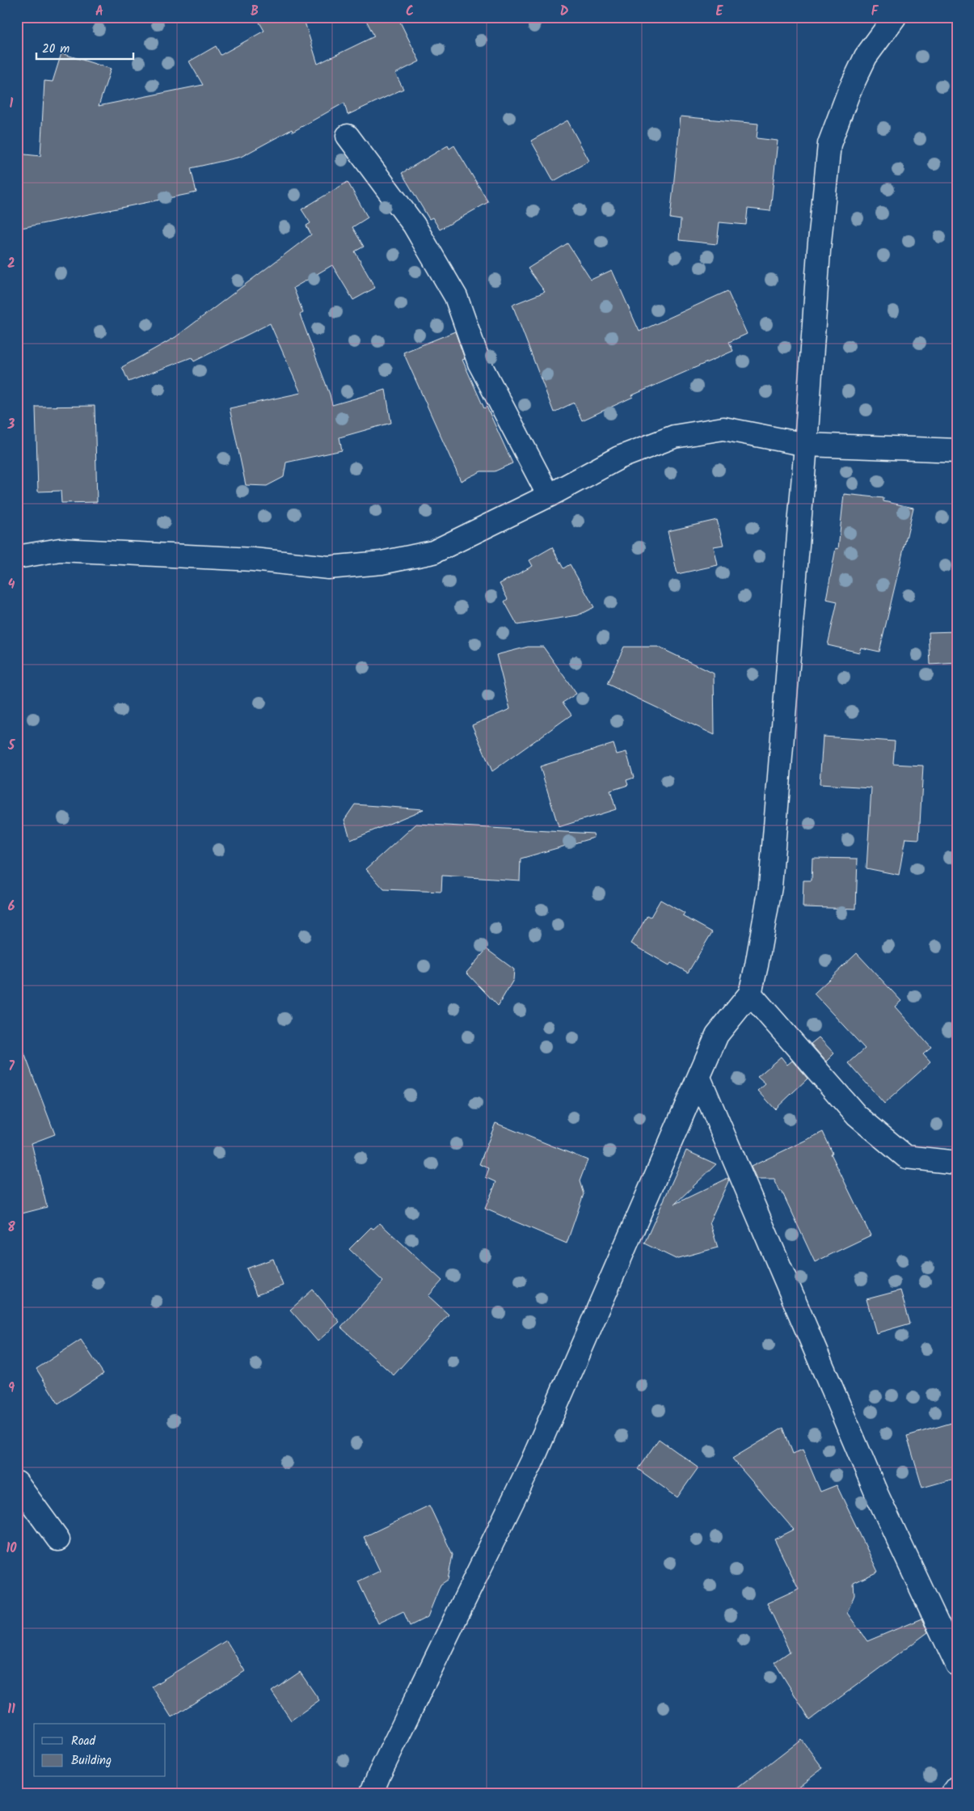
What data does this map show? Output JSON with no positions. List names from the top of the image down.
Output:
{
  "legend": ["Road", "Building"],
  "scale_bar": "20 m",
  "grid": {
    "columns": [
      "A",
      "B",
      "C",
      "D",
      "E",
      "F"
    ],
    "rows": [
      "1",
      "2",
      "3",
      "4",
      "5",
      "6",
      "7",
      "8",
      "9",
      "10",
      "11"
    ]
  }
}
